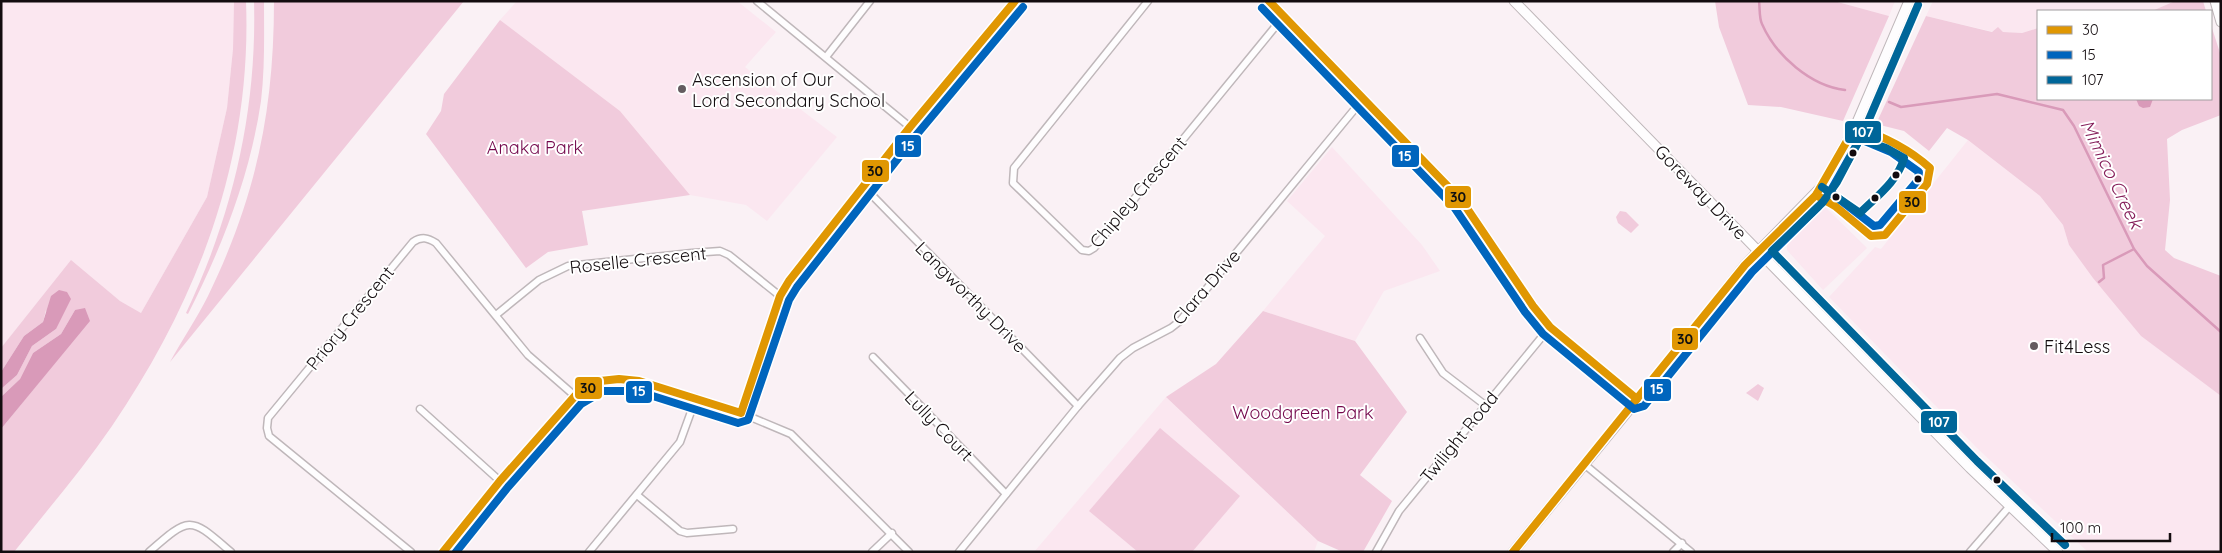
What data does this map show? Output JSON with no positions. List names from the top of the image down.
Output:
{
  "streets": {
    "main road": ["Goreway Drive"],
    "street": [
      "Chipley Crescent",
      "Roselle Crescent",
      "Clara Drive",
      "Langworthy Drive",
      "Priory Crescent",
      "Lully Court",
      "Twilight Road"
    ]
  },
  "crossings": [
    ["Roselle Crescent", "Priory Crescent"],
    ["Clara Drive", "Langworthy Drive"],
    ["Clara Drive", "Lully Court"]
  ],
  "water": ["Mimico Creek"],
  "parks": ["Anaka Park", "Woodgreen Park"],
  "places": ["Ascension of Our Lord Secondary School", "Fit4Less"],
  "lines": ["transit line 30", "transit line 107", "transit line 15"],
  "legend": ["30", "15", "107"],
  "scale_bar": "100 m"
}
